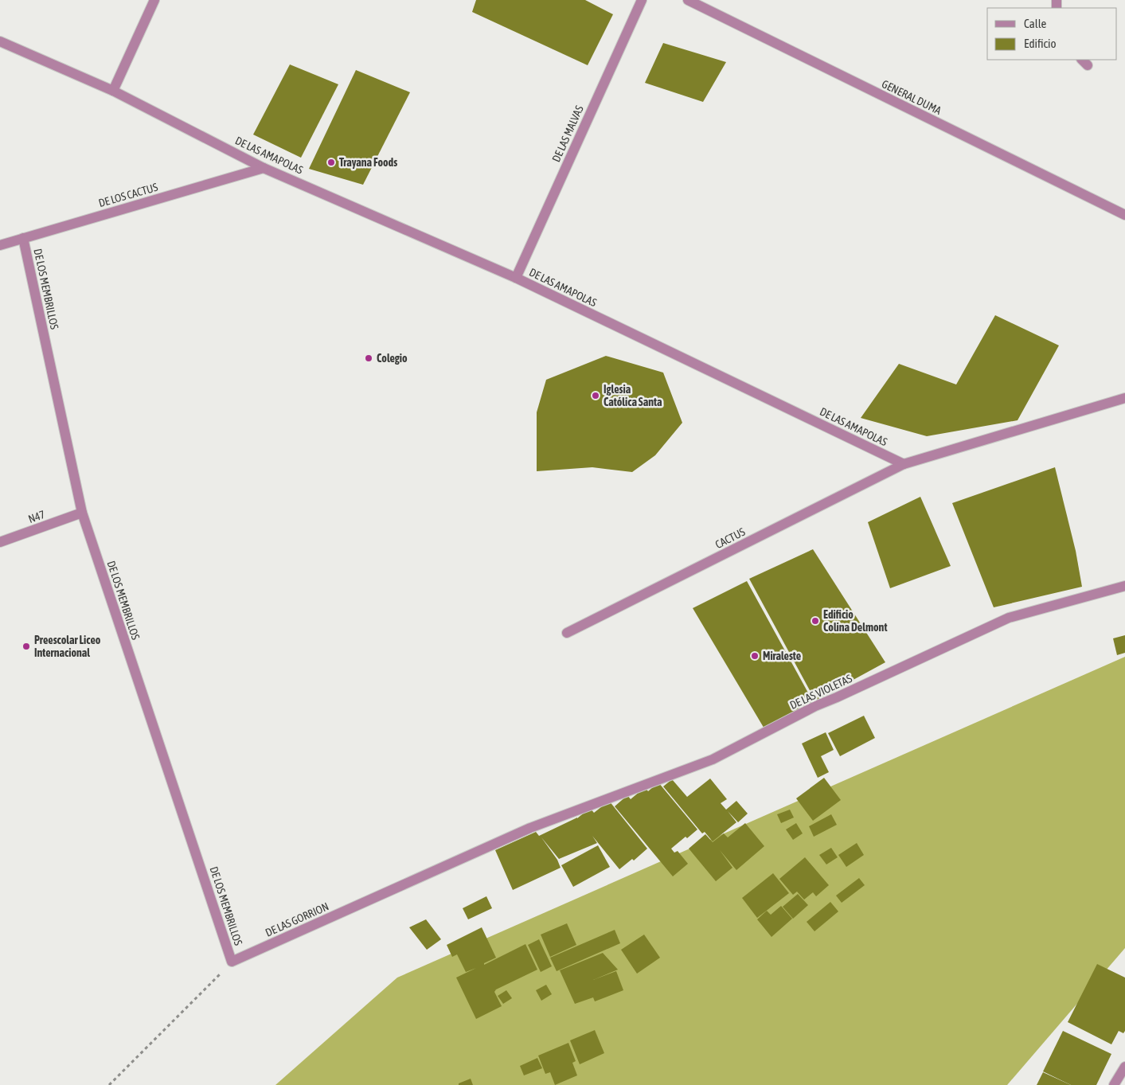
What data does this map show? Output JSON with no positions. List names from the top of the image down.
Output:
{
  "streets": {
    "street": [
      "GENERAL DUMA",
      "DE LAS MALVAS",
      "DE LAS AMAPOLAS",
      "DE LOS CACTUS",
      "DE LOS MEMBRILLOS",
      "N47",
      "CACTUS",
      "DE LAS VIOLETAS",
      "DE LAS GORRION"
    ]
  },
  "crossings": [
    ["DE LAS MALVAS", "DE LAS AMAPOLAS"],
    ["DE LAS AMAPOLAS", "DE LOS CACTUS"],
    ["DE LAS AMAPOLAS", "CACTUS"],
    ["DE LOS CACTUS", "DE LOS MEMBRILLOS"],
    ["DE LOS MEMBRILLOS", "N47"],
    ["DE LOS MEMBRILLOS", "DE LAS GORRION"],
    ["DE LAS VIOLETAS", "DE LAS GORRION"]
  ],
  "places": [
    "Trayana Foods",
    "Colegio",
    "Iglesia Católica Santa",
    "Edificio Colina Delmont",
    "Preescolar Liceo Internacional",
    "Miraleste"
  ],
  "legend": ["Calle", "Edificio"]
}
